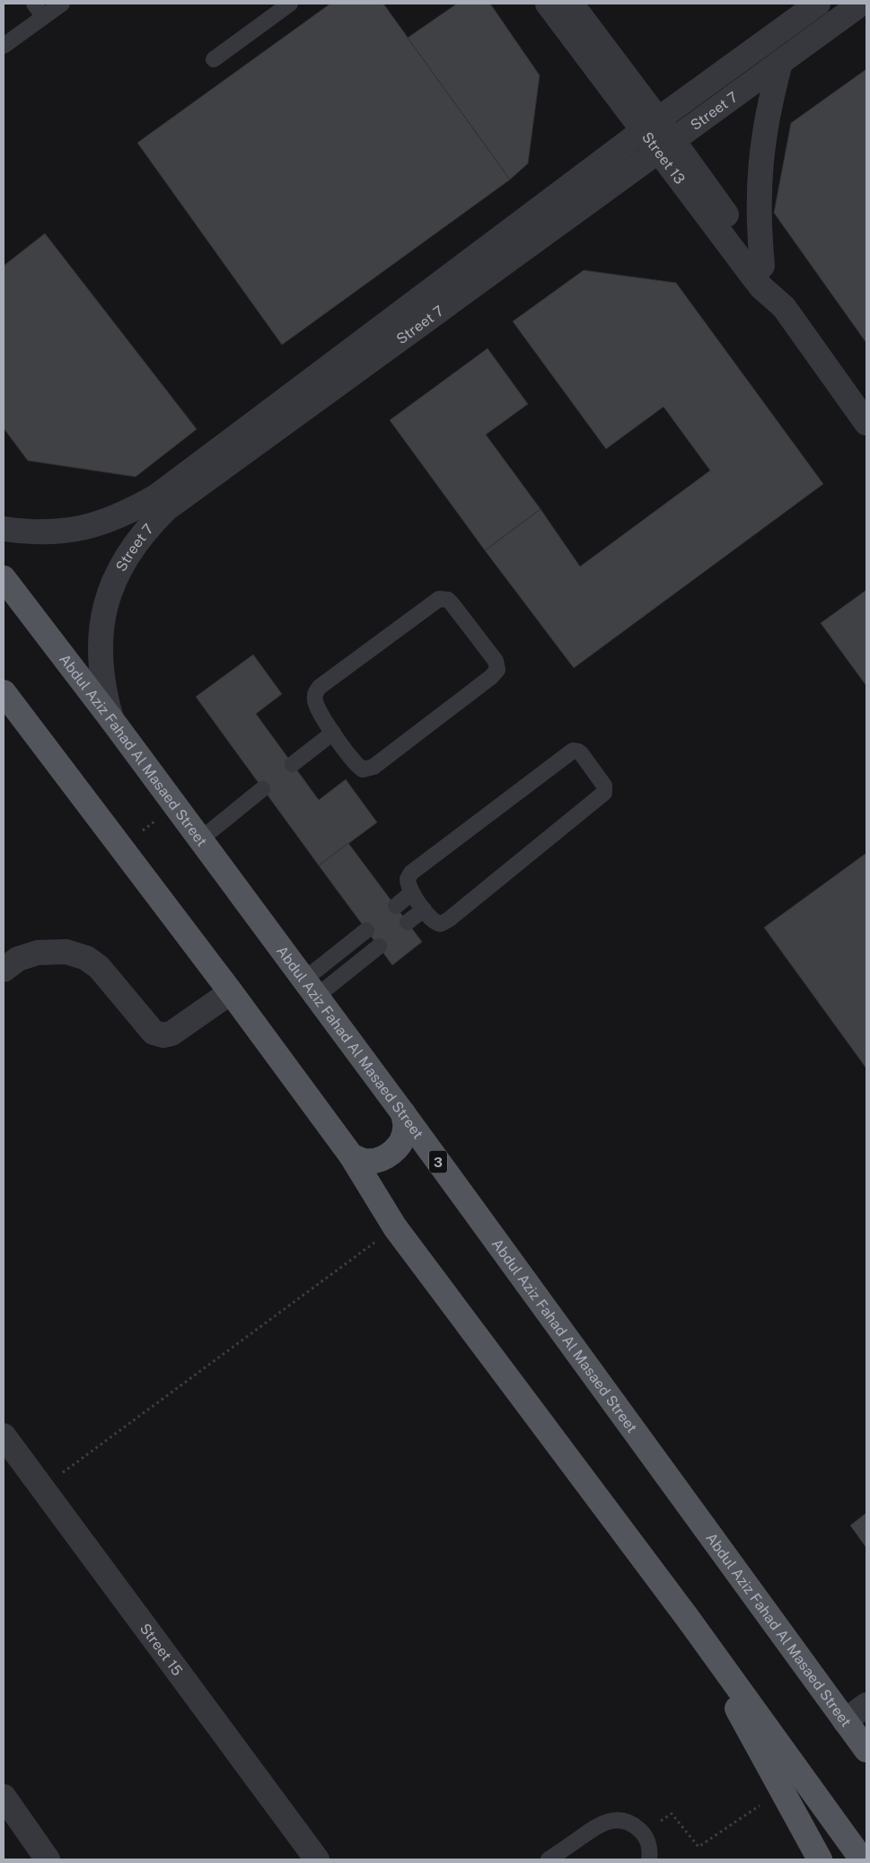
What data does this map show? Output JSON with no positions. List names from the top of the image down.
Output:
{
  "streets": {
    "main road": ["Abdul Aziz Fahad Al Masaed Street", "3"],
    "street": ["Street 7", "Street 13", "Street 15"]
  },
  "crossings": [
    ["Street 7", "Street 13"],
    ["Street 7", "Abdul Aziz Fahad Al Masaed Street"]
  ]
}
